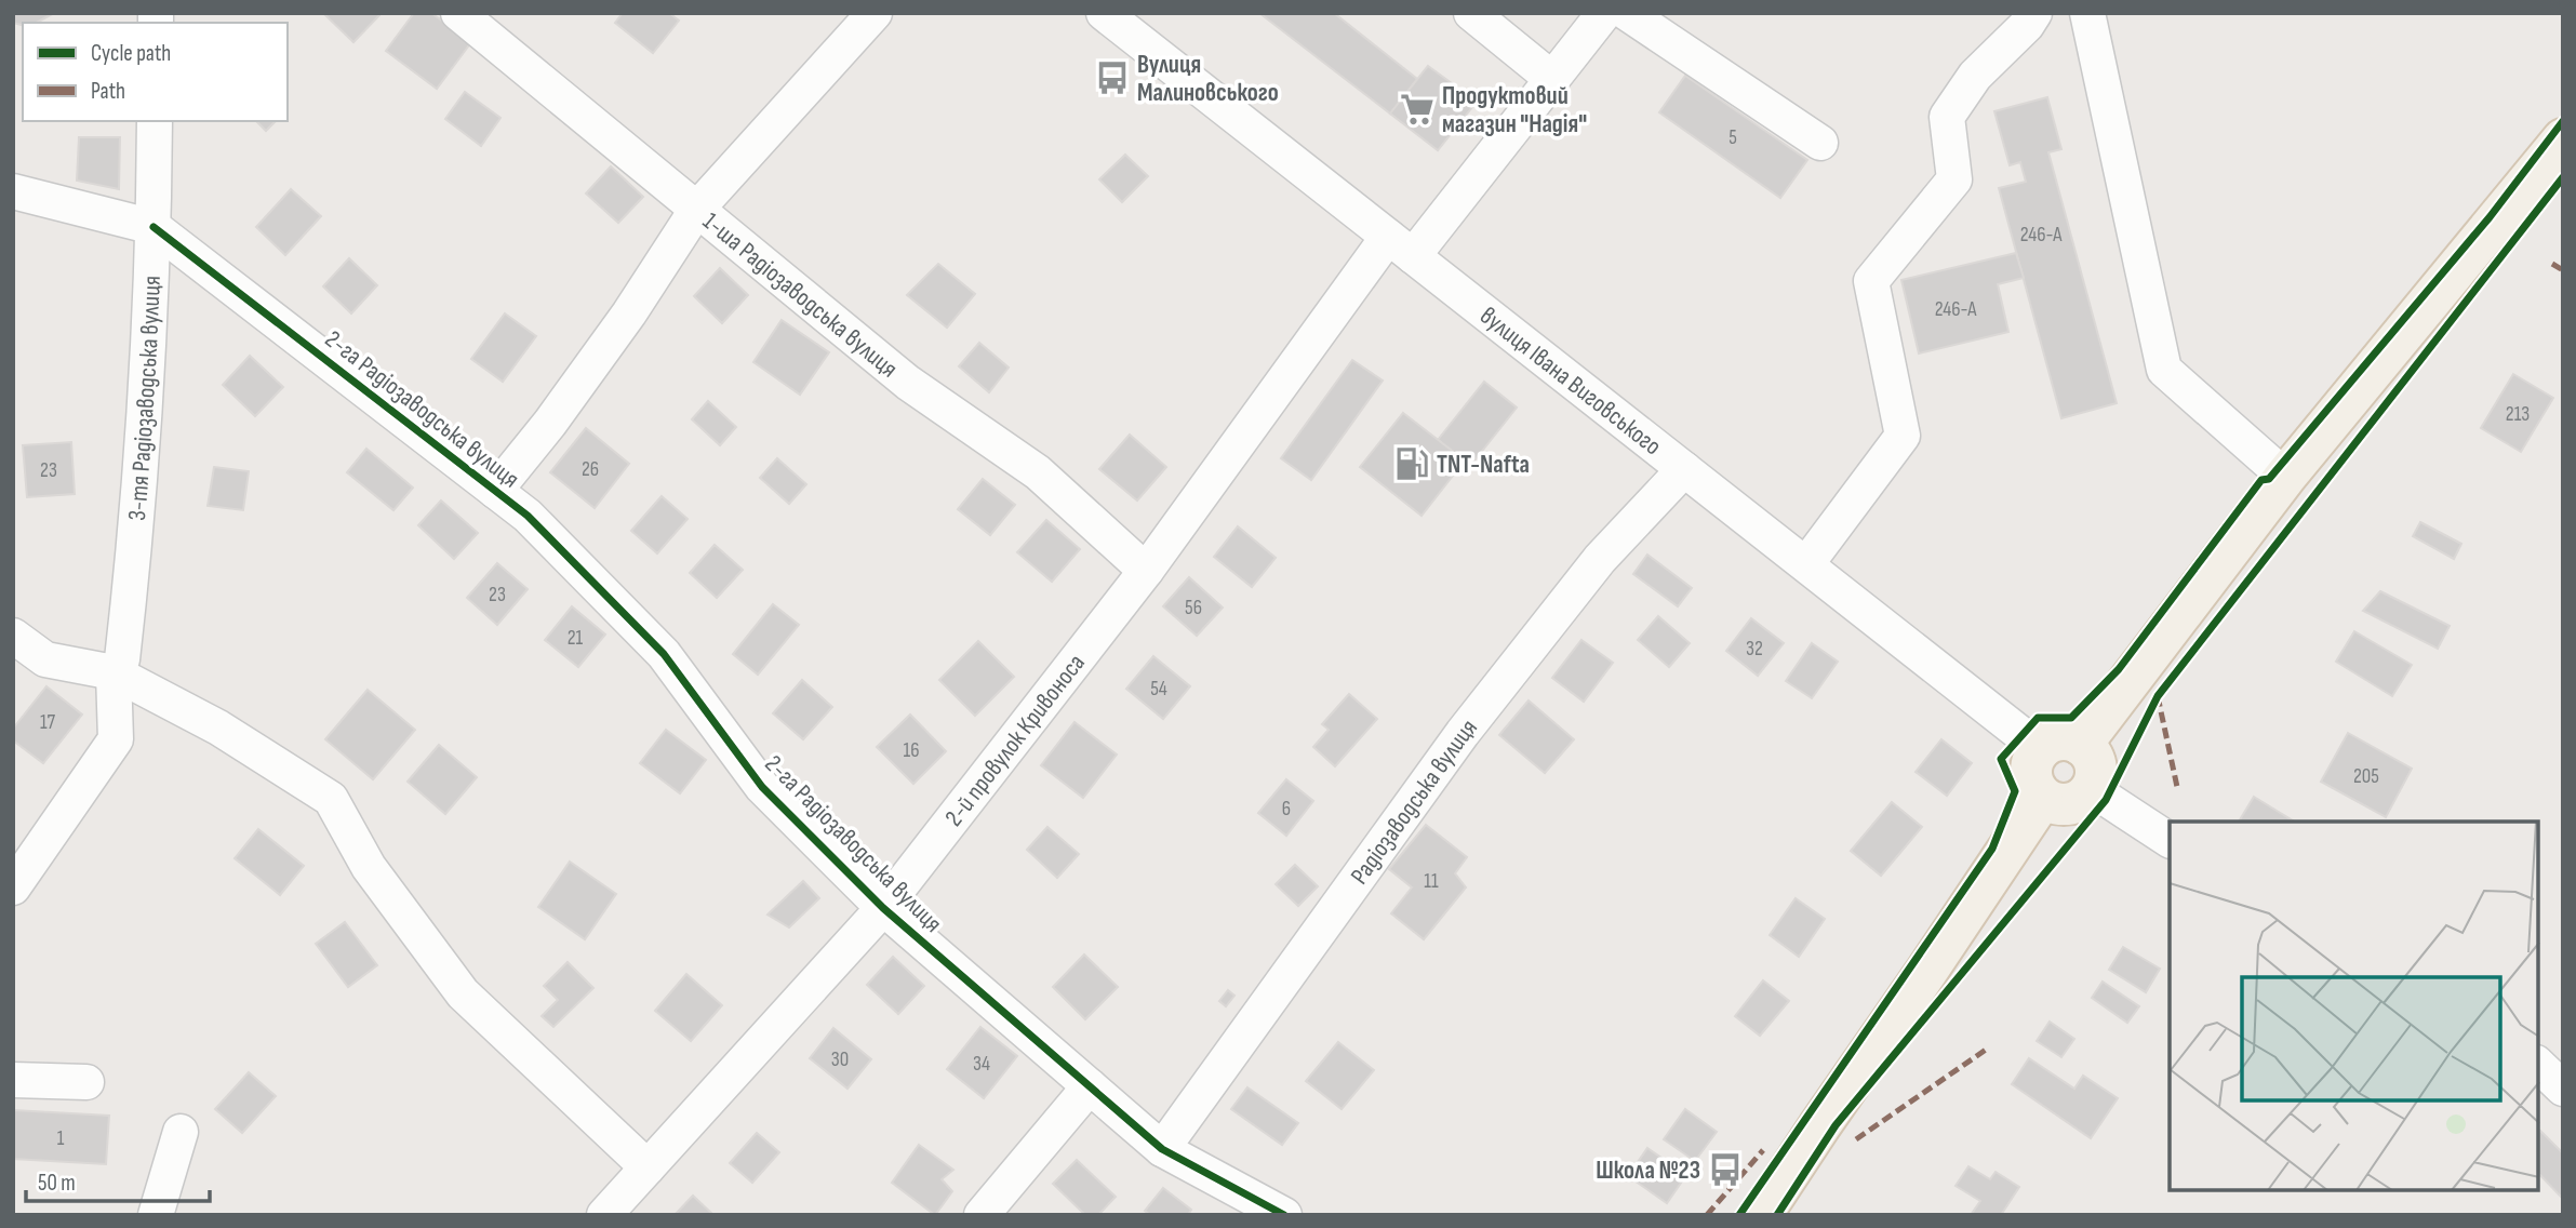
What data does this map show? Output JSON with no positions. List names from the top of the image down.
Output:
{
  "streets": {
    "street": [
      "1-ша Радіозаводська вулиця",
      "вулиця Івана Виговського",
      "3-тя Радіозаводська вулиця",
      "2-га Радіозаводська вулиця",
      "2-й провулок Кривоноса",
      "Радіозаводська вулиця"
    ]
  },
  "crossings": [
    ["1-ша Радіозаводська вулиця", "2-й провулок Кривоноса"],
    ["вулиця Івана Виговського", "2-й провулок Кривоноса"],
    ["вулиця Івана Виговського", "Радіозаводська вулиця"],
    ["3-тя Радіозаводська вулиця", "2-га Радіозаводська вулиця"],
    ["2-га Радіозаводська вулиця", "2-й провулок Кривоноса"],
    ["2-га Радіозаводська вулиця", "Радіозаводська вулиця"]
  ],
  "places": {
    "bus stop": ["Вулиця Малиновського", "Школа №23"],
    "supermarket": ["Продуктовий магазин \"Надія\""],
    "fuel station": ["TNT-Nafta"]
  },
  "house_numbers": [
    "5",
    "246-А",
    "246-А",
    "213",
    "26",
    "23",
    "23",
    "56",
    "21",
    "32",
    "54",
    "17",
    "16",
    "205",
    "6",
    "11",
    "30",
    "34",
    "1"
  ],
  "legend": ["Cycle path", "Path"],
  "scale_bar": "50 m"
}
